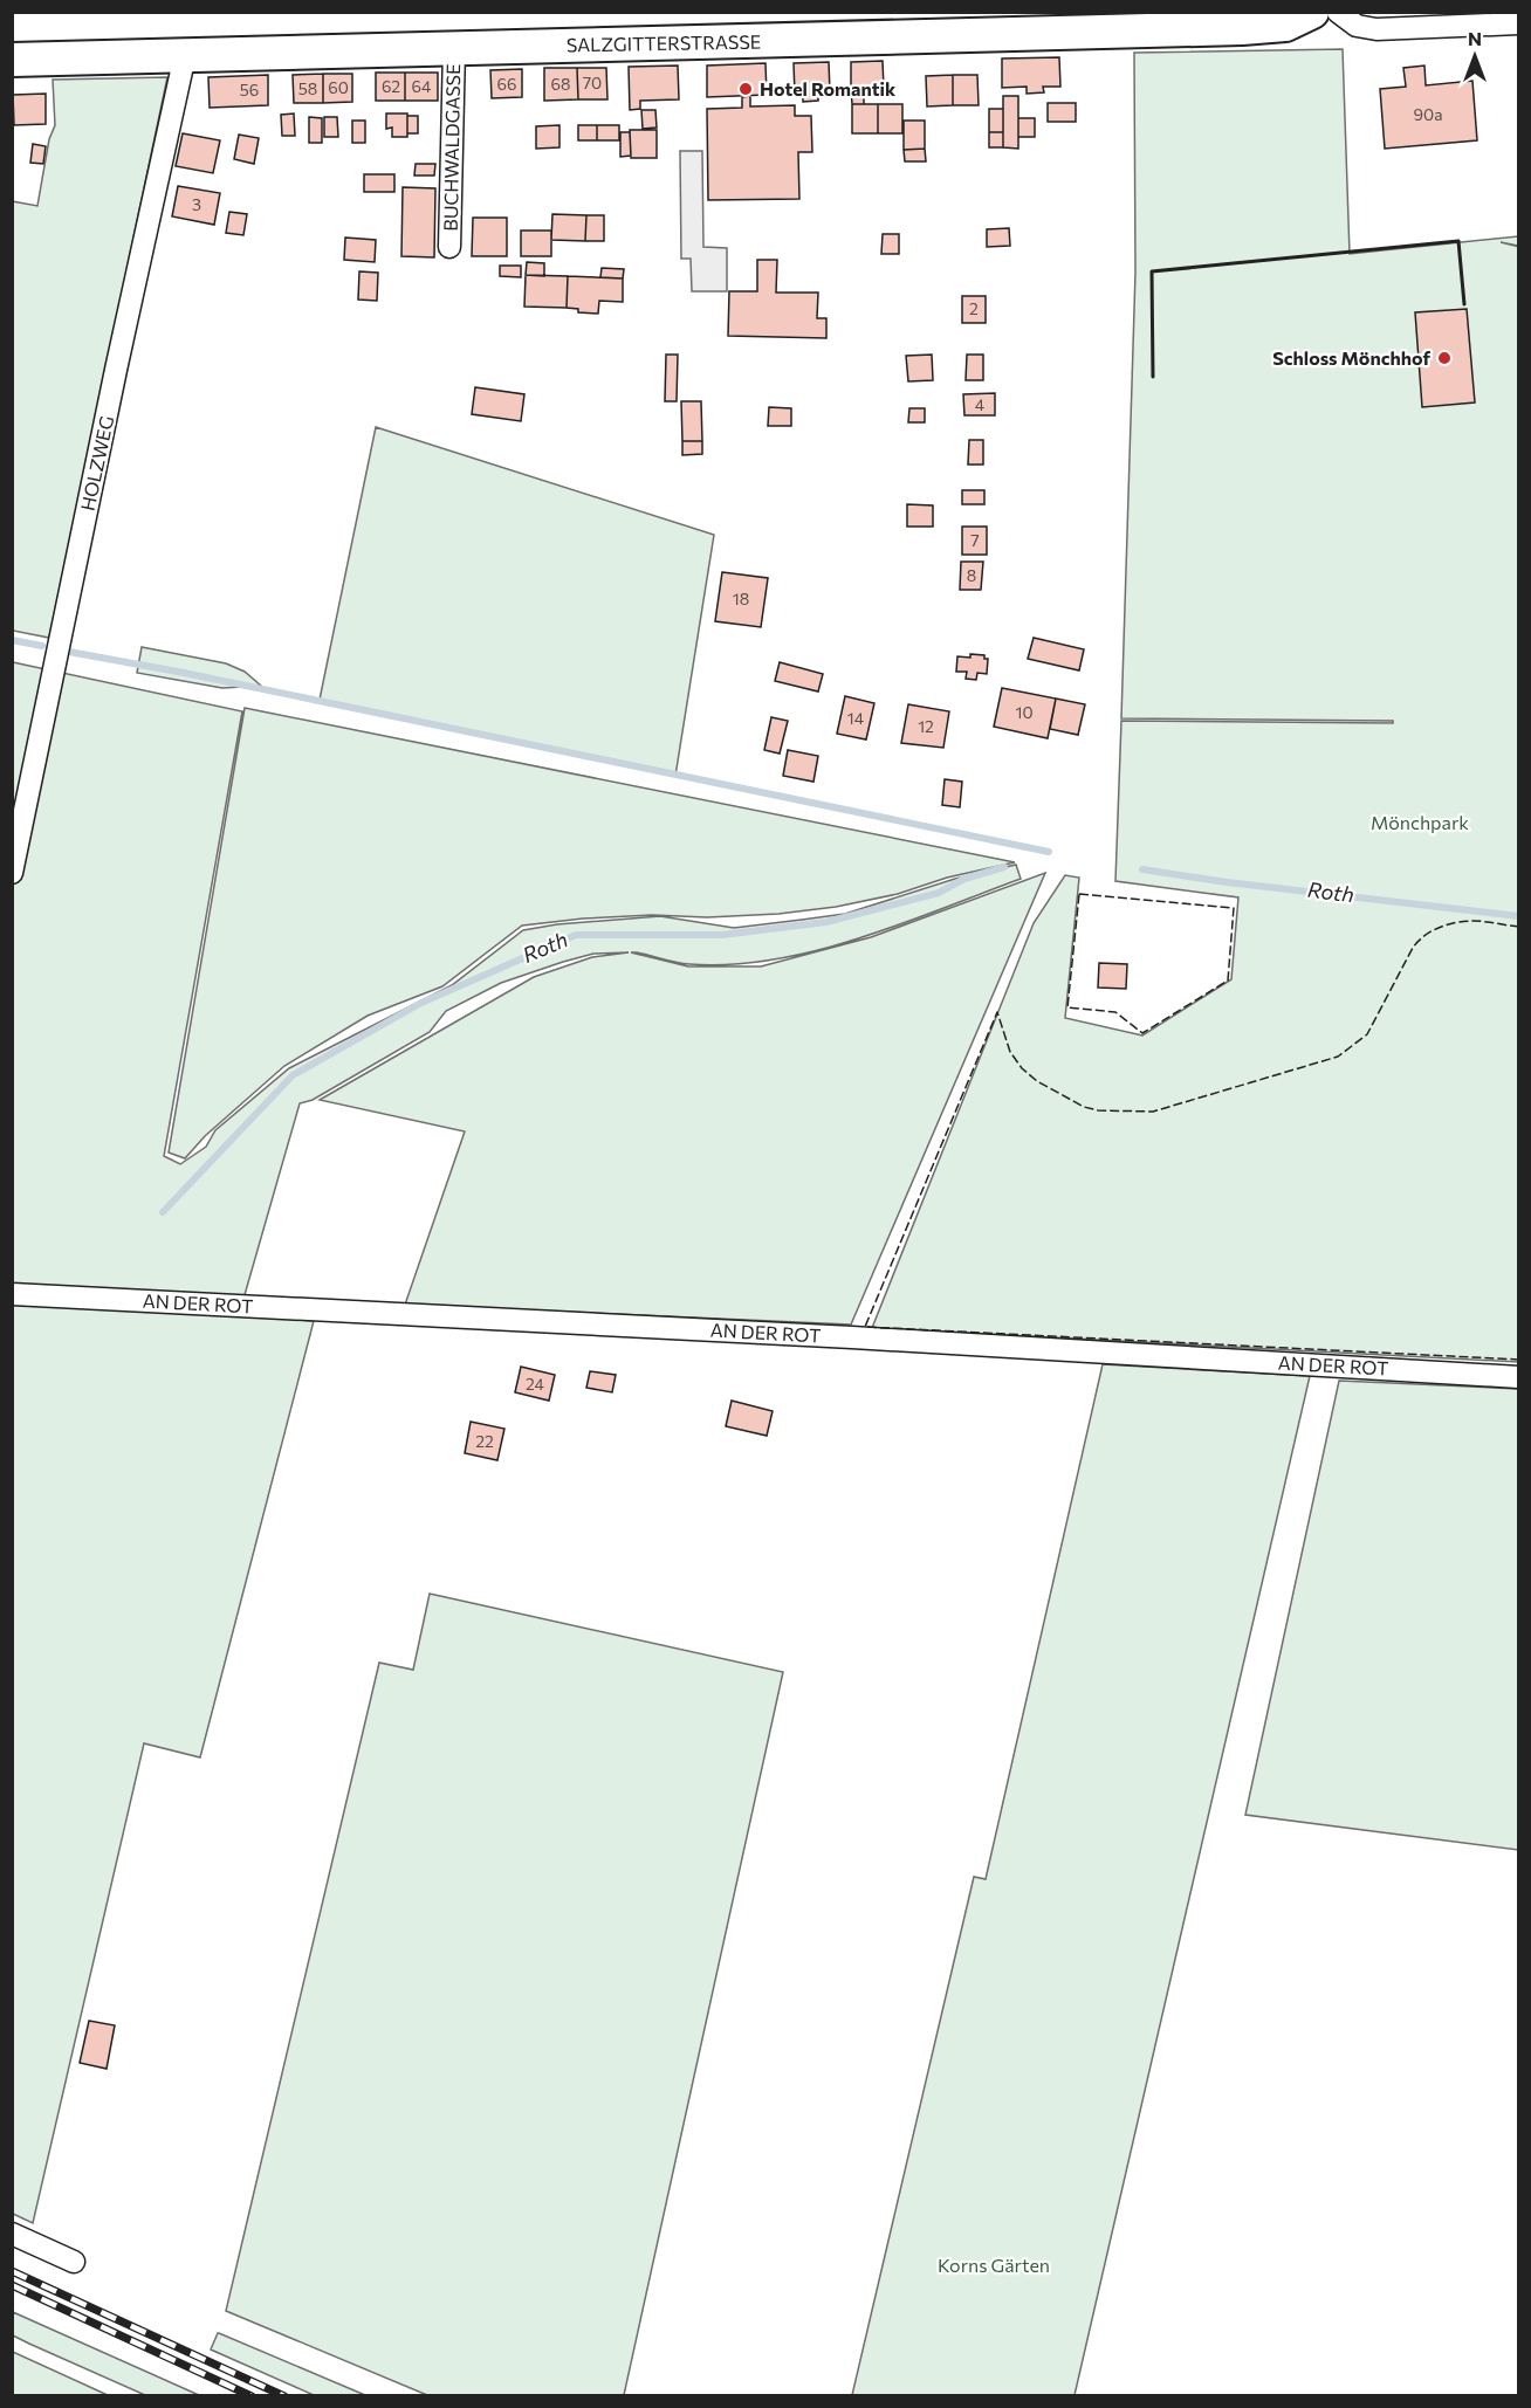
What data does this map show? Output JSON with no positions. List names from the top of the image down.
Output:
{
  "streets": {
    "main road": ["SALZGITTERSTRASSE"],
    "street": ["BUCHWALDGASSE", "HOLZWEG", "AN DER ROT"]
  },
  "crossings": [
    ["SALZGITTERSTRASSE", "BUCHWALDGASSE"],
    ["SALZGITTERSTRASSE", "HOLZWEG"]
  ],
  "water": ["Roth"],
  "parks": ["Mönchpark", "Korns Gärten"],
  "places": ["Hotel Romantik", "Schloss Mönchhof"],
  "house_numbers": [
    "70",
    "66",
    "68",
    "62",
    "64",
    "60",
    "58",
    "56",
    "90a",
    "3",
    "2",
    "4",
    "7",
    "8",
    "18",
    "10",
    "14",
    "12",
    "24",
    "22"
  ],
  "north": "top"
}
